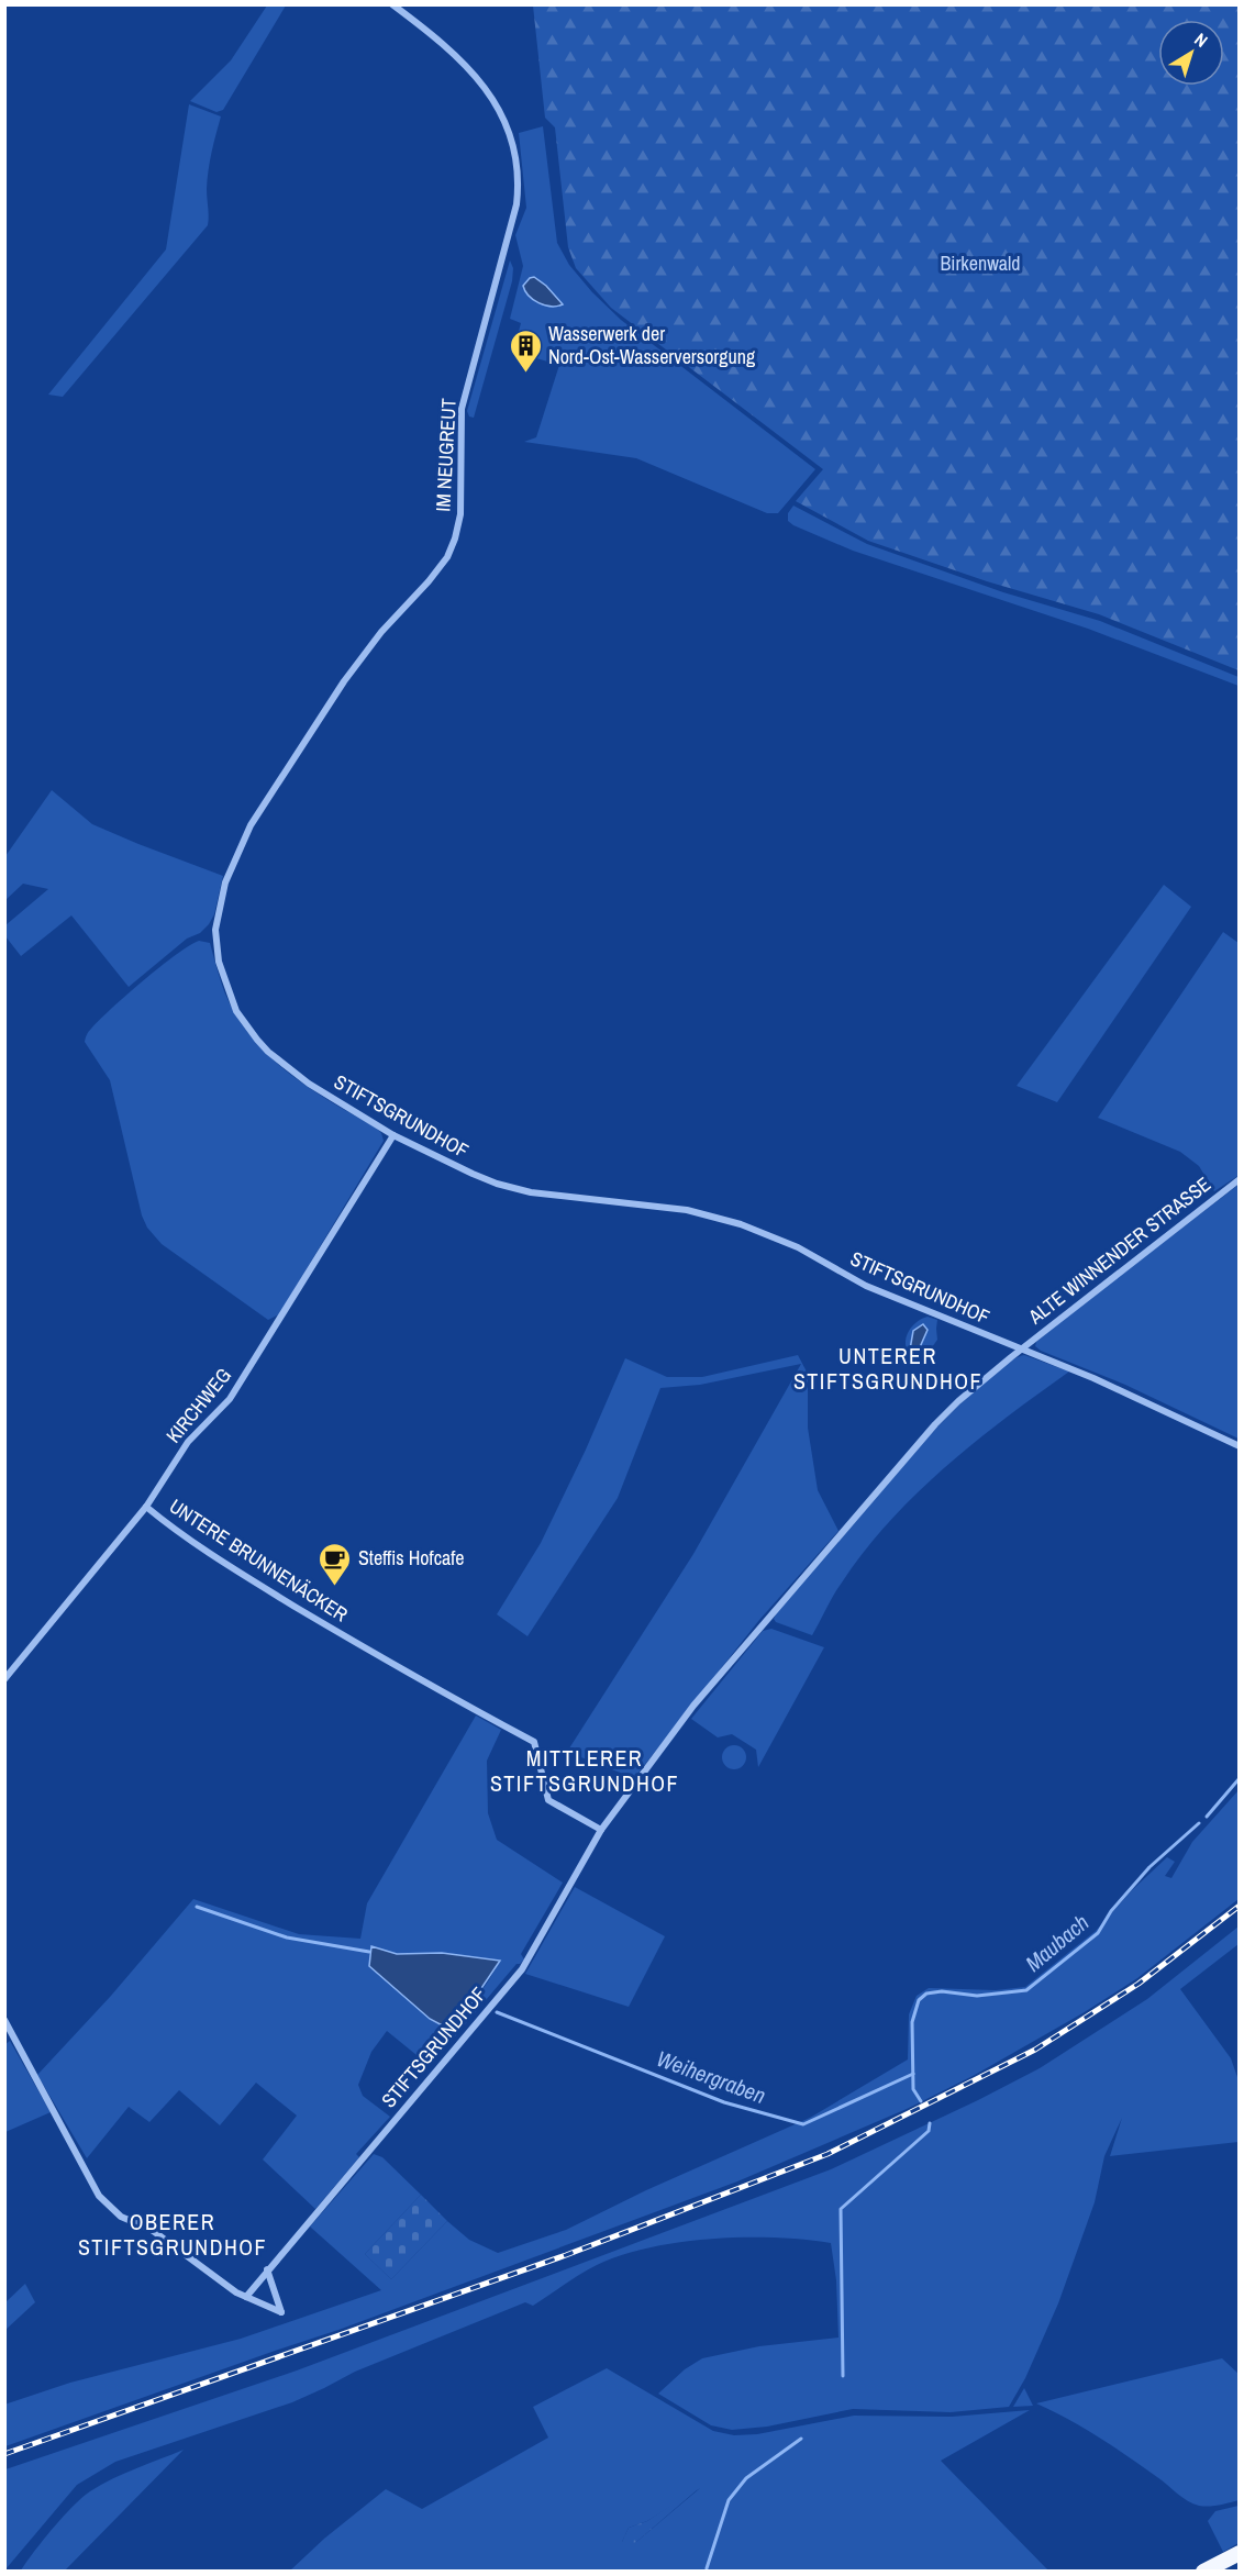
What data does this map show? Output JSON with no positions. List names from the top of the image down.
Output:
{
  "streets": {
    "street": [
      "IM NEUGREUT",
      "STIFTSGRUNDHOF",
      "ALTE WINNENDER STRASSE",
      "KIRCHWEG",
      "UNTERE BRUNNENÄCKER"
    ]
  },
  "crossings": [
    ["IM NEUGREUT", "STIFTSGRUNDHOF"],
    ["STIFTSGRUNDHOF", "ALTE WINNENDER STRASSE"],
    ["STIFTSGRUNDHOF", "KIRCHWEG"],
    ["STIFTSGRUNDHOF", "UNTERE BRUNNENÄCKER"],
    ["KIRCHWEG", "UNTERE BRUNNENÄCKER"]
  ],
  "districts": ["UNTERER STIFTSGRUNDHOF", "MITTLERER STIFTSGRUNDHOF", "OBERER STIFTSGRUNDHOF"],
  "water": ["Maubach", "Weihergraben"],
  "parks": ["Birkenwald"],
  "places": {
    "building": ["Wasserwerk der Nord-Ost-Wasserversorgung"],
    "cafe": ["Steffis Hofcafe"]
  },
  "north": "top right"
}
